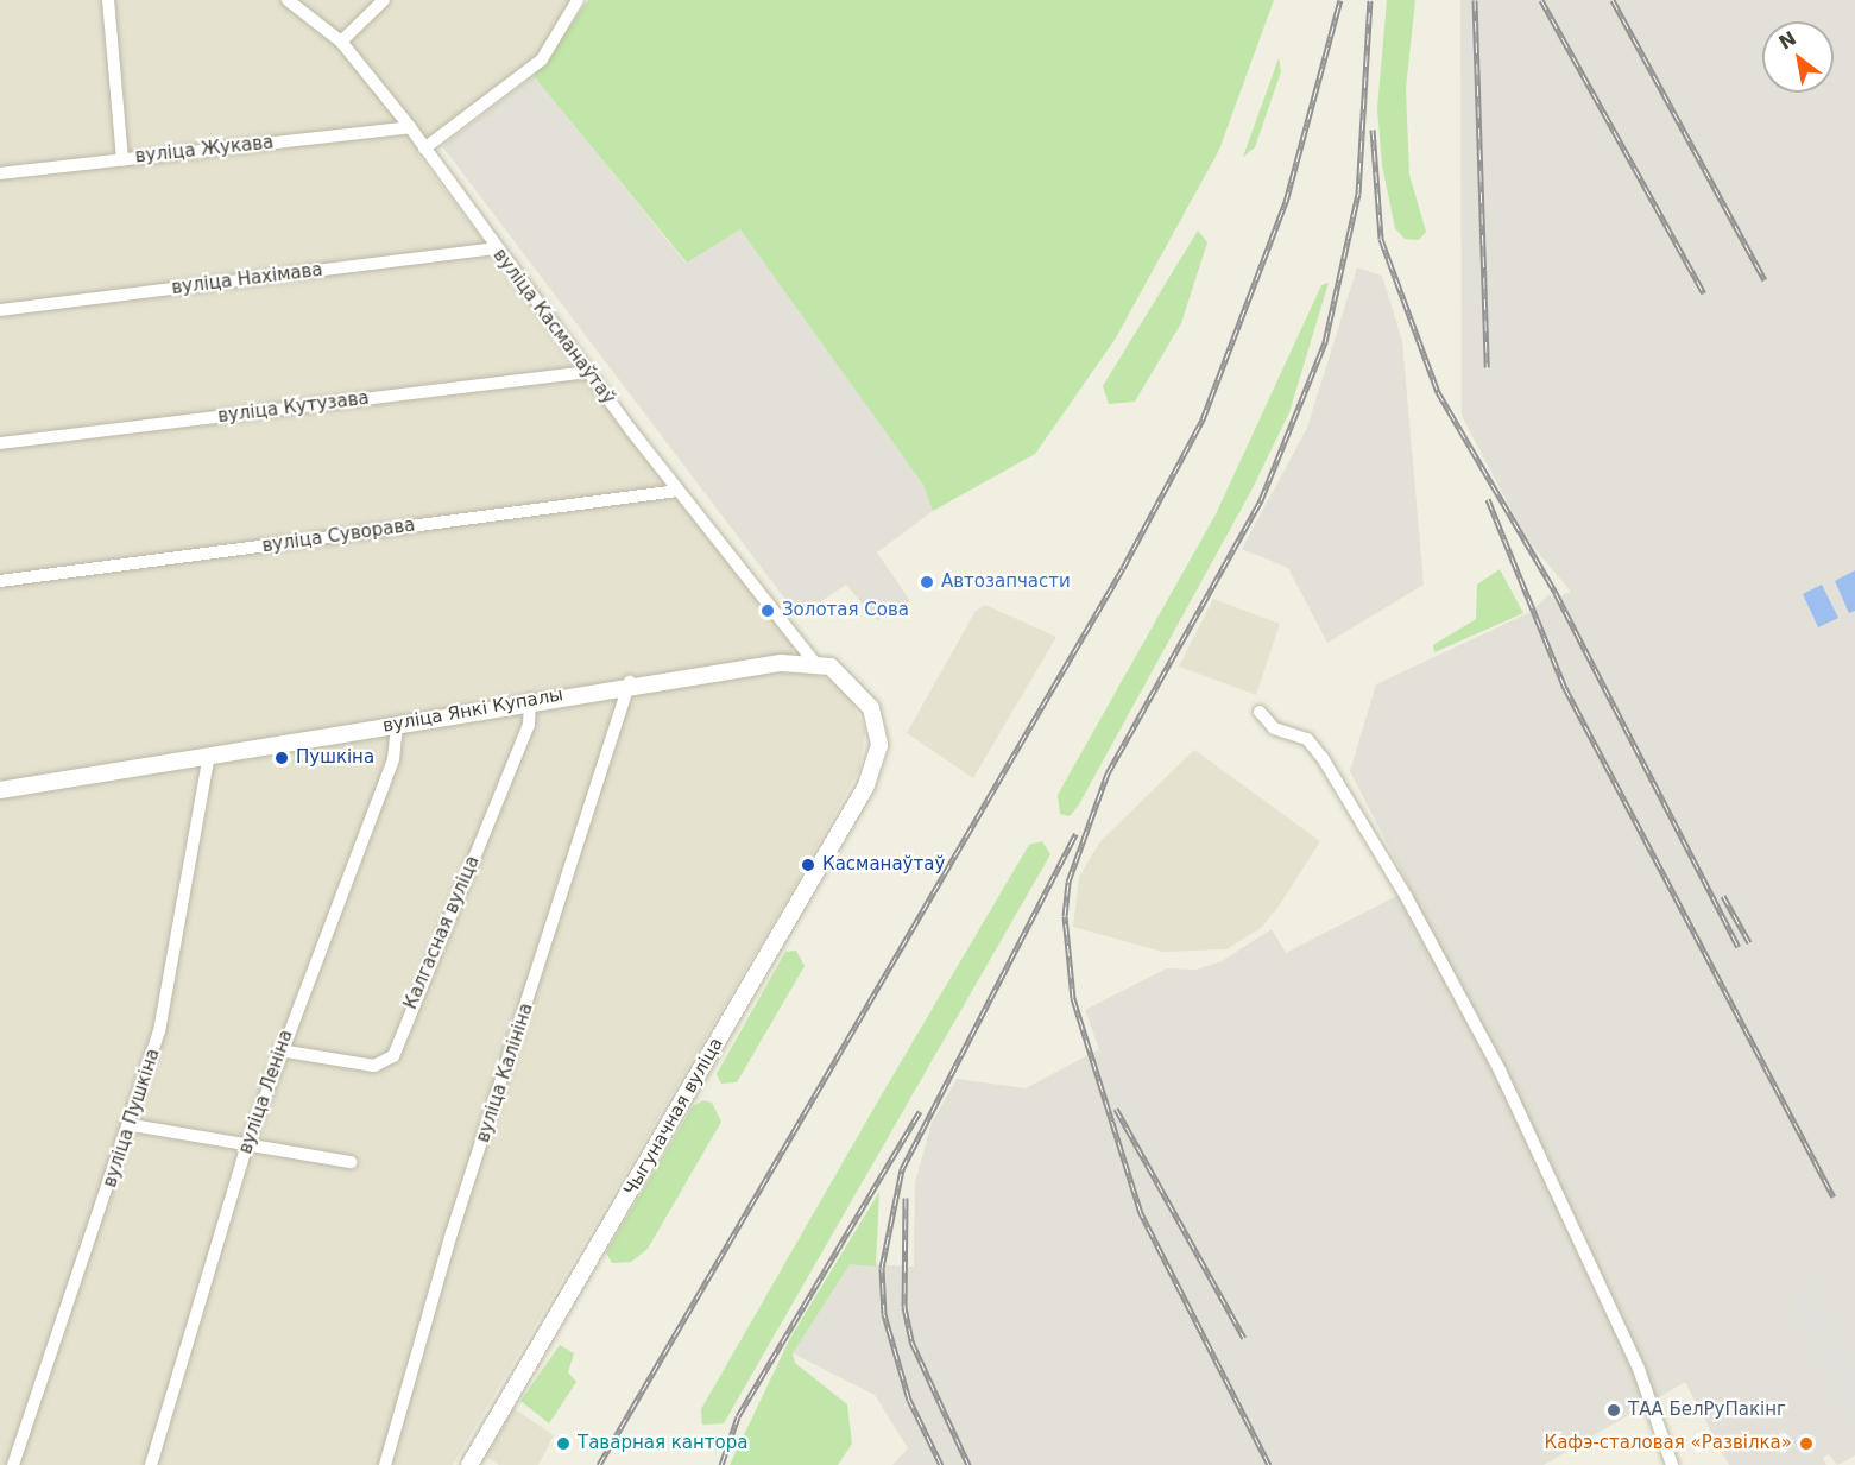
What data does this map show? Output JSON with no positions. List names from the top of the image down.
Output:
{
  "streets": {
    "street": [
      "вуліца Жукава",
      "вуліца Нахімава",
      "вуліца Касманаўтаў",
      "вуліца Кутузава",
      "вуліца Суворава",
      "вуліца Янкі Купалы",
      "Калгасная вуліца",
      "вуліца Калініна",
      "вуліца Леніна",
      "Чыгуначная вуліца",
      "вуліца Пушкіна"
    ]
  },
  "crossings": [
    ["вуліца Жукава", "вуліца Касманаўтаў"],
    ["вуліца Нахімава", "вуліца Касманаўтаў"],
    ["вуліца Касманаўтаў", "вуліца Кутузава"],
    ["вуліца Касманаўтаў", "вуліца Суворава"],
    ["вуліца Касманаўтаў", "вуліца Янкі Купалы"],
    ["вуліца Касманаўтаў", "Чыгуначная вуліца"],
    ["вуліца Янкі Купалы", "Калгасная вуліца"],
    ["вуліца Янкі Купалы", "вуліца Калініна"],
    ["вуліца Янкі Купалы", "вуліца Леніна"],
    ["вуліца Янкі Купалы", "Чыгуначная вуліца"],
    ["вуліца Янкі Купалы", "вуліца Пушкіна"],
    ["Калгасная вуліца", "вуліца Леніна"]
  ],
  "places": [
    "Автозапчасти",
    "Золотая Сова",
    "Пушкіна",
    "Касманаўтаў",
    "ТАА БелРуПакінг",
    "Таварная кантора",
    "Кафэ-сталовая «Развілка»"
  ],
  "north": "top left"
}
